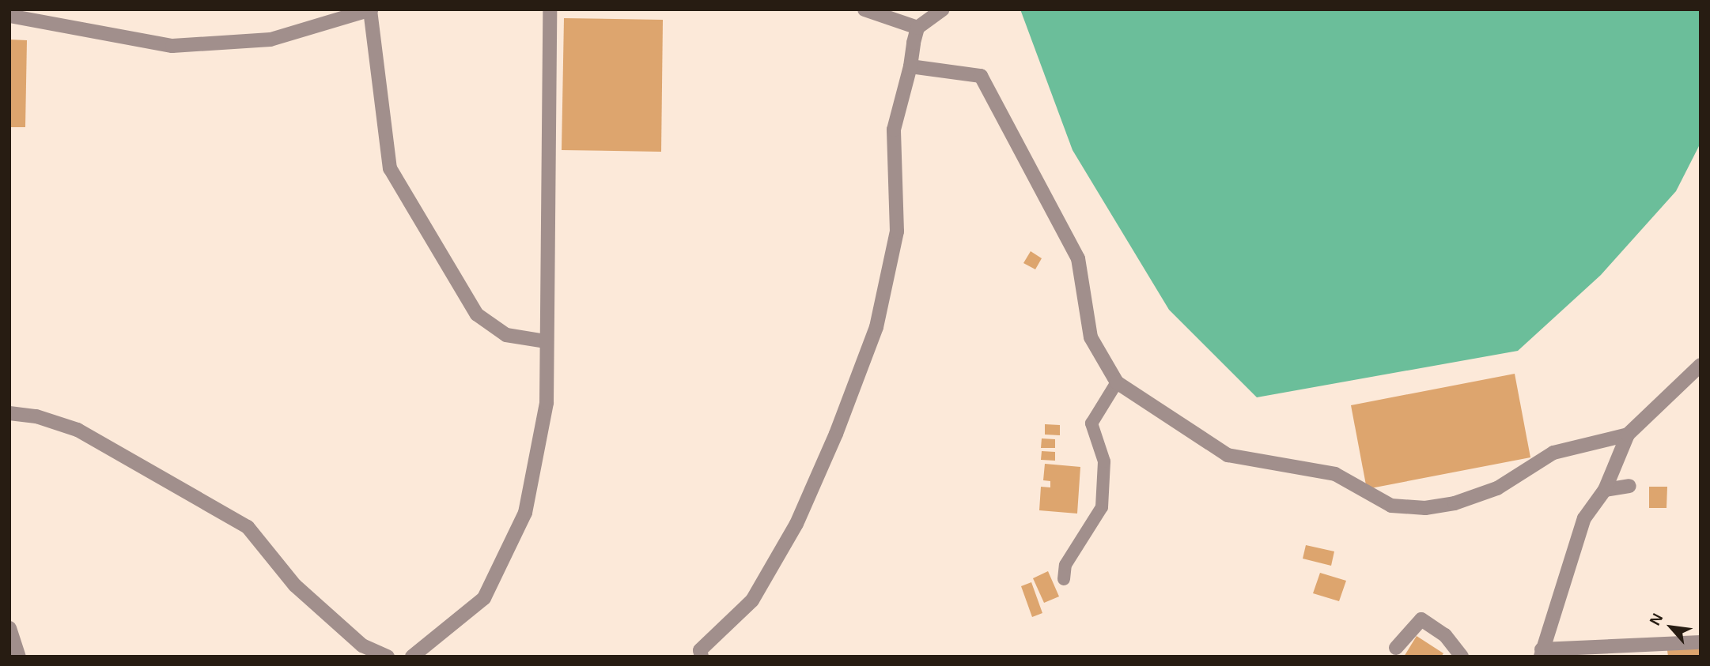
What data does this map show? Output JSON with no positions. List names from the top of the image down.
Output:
{
  "north": "top left"
}
